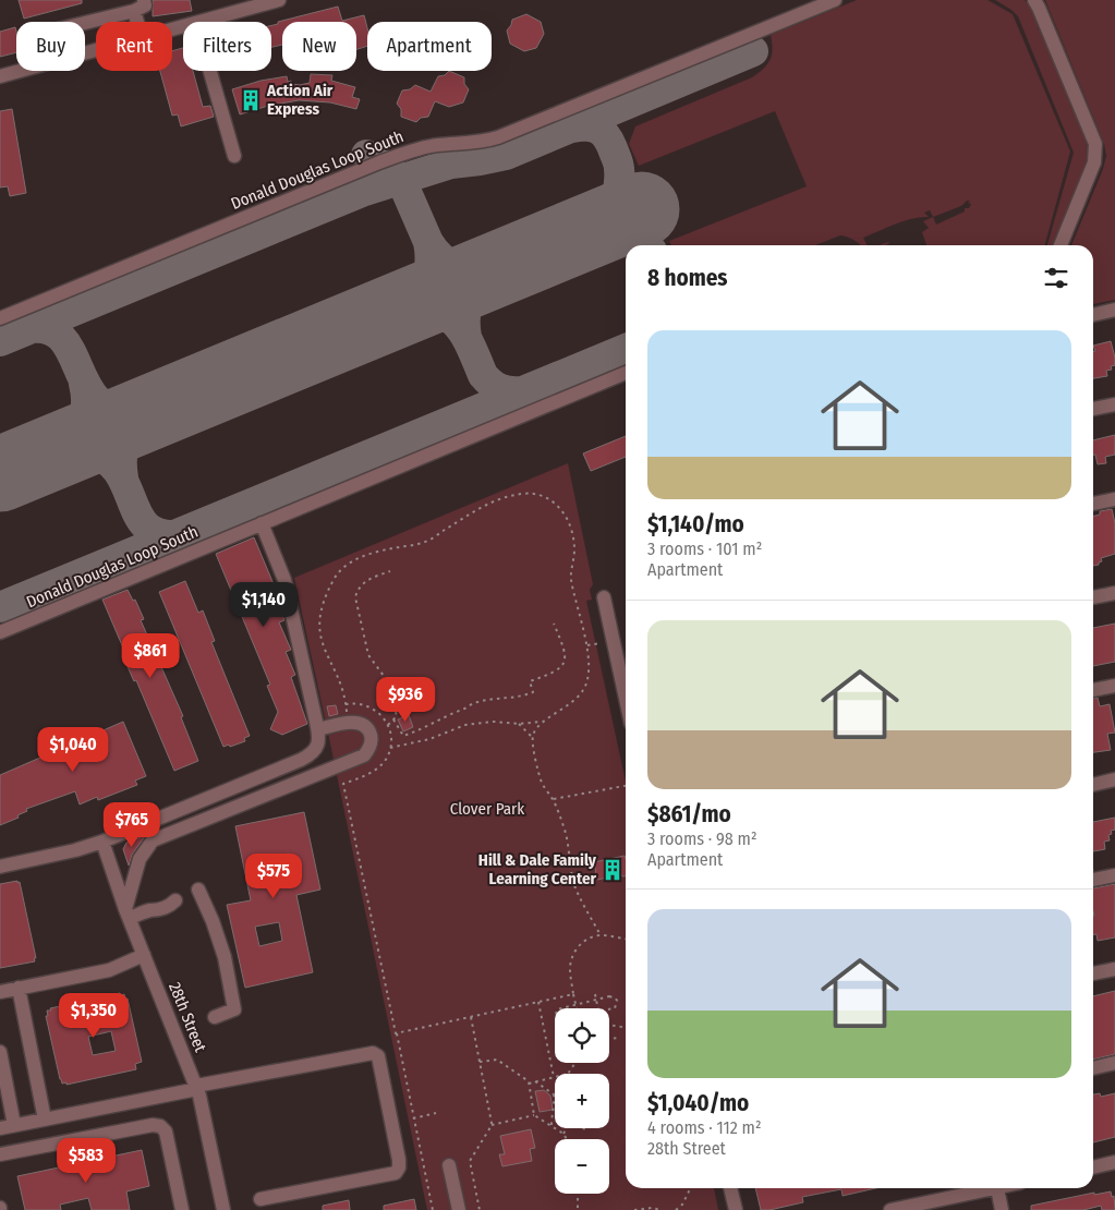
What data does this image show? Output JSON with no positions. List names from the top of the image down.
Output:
{
  "streets": {
    "street": ["Donald Douglas Loop South", "28th Street"]
  },
  "parks": ["Clover Park"],
  "places": {
    "building": ["Action Air Express", "Hill & Dale Family Learning Center"]
  },
  "page": {
    "chip": [
      "Buy",
      "Rent",
      "Filters",
      "New",
      "Apartment"
    ],
    "heading": "8 homes",
    "list": [
      {
        "name": "$1,140/mo",
        "note": "3 rooms · 101 m² · Apartment"
      },
      {
        "name": "$861/mo",
        "note": "3 rooms · 98 m² · Apartment"
      },
      {
        "name": "$1,040/mo",
        "note": "4 rooms · 112 m² · 28th Street"
      }
    ],
    "price": [
      "$1,140",
      "$861",
      "$936",
      "$1,040",
      "$765",
      "$575",
      "$1,350",
      "$583"
    ],
    "map_buttons": ["+", "−"]
  }
}
